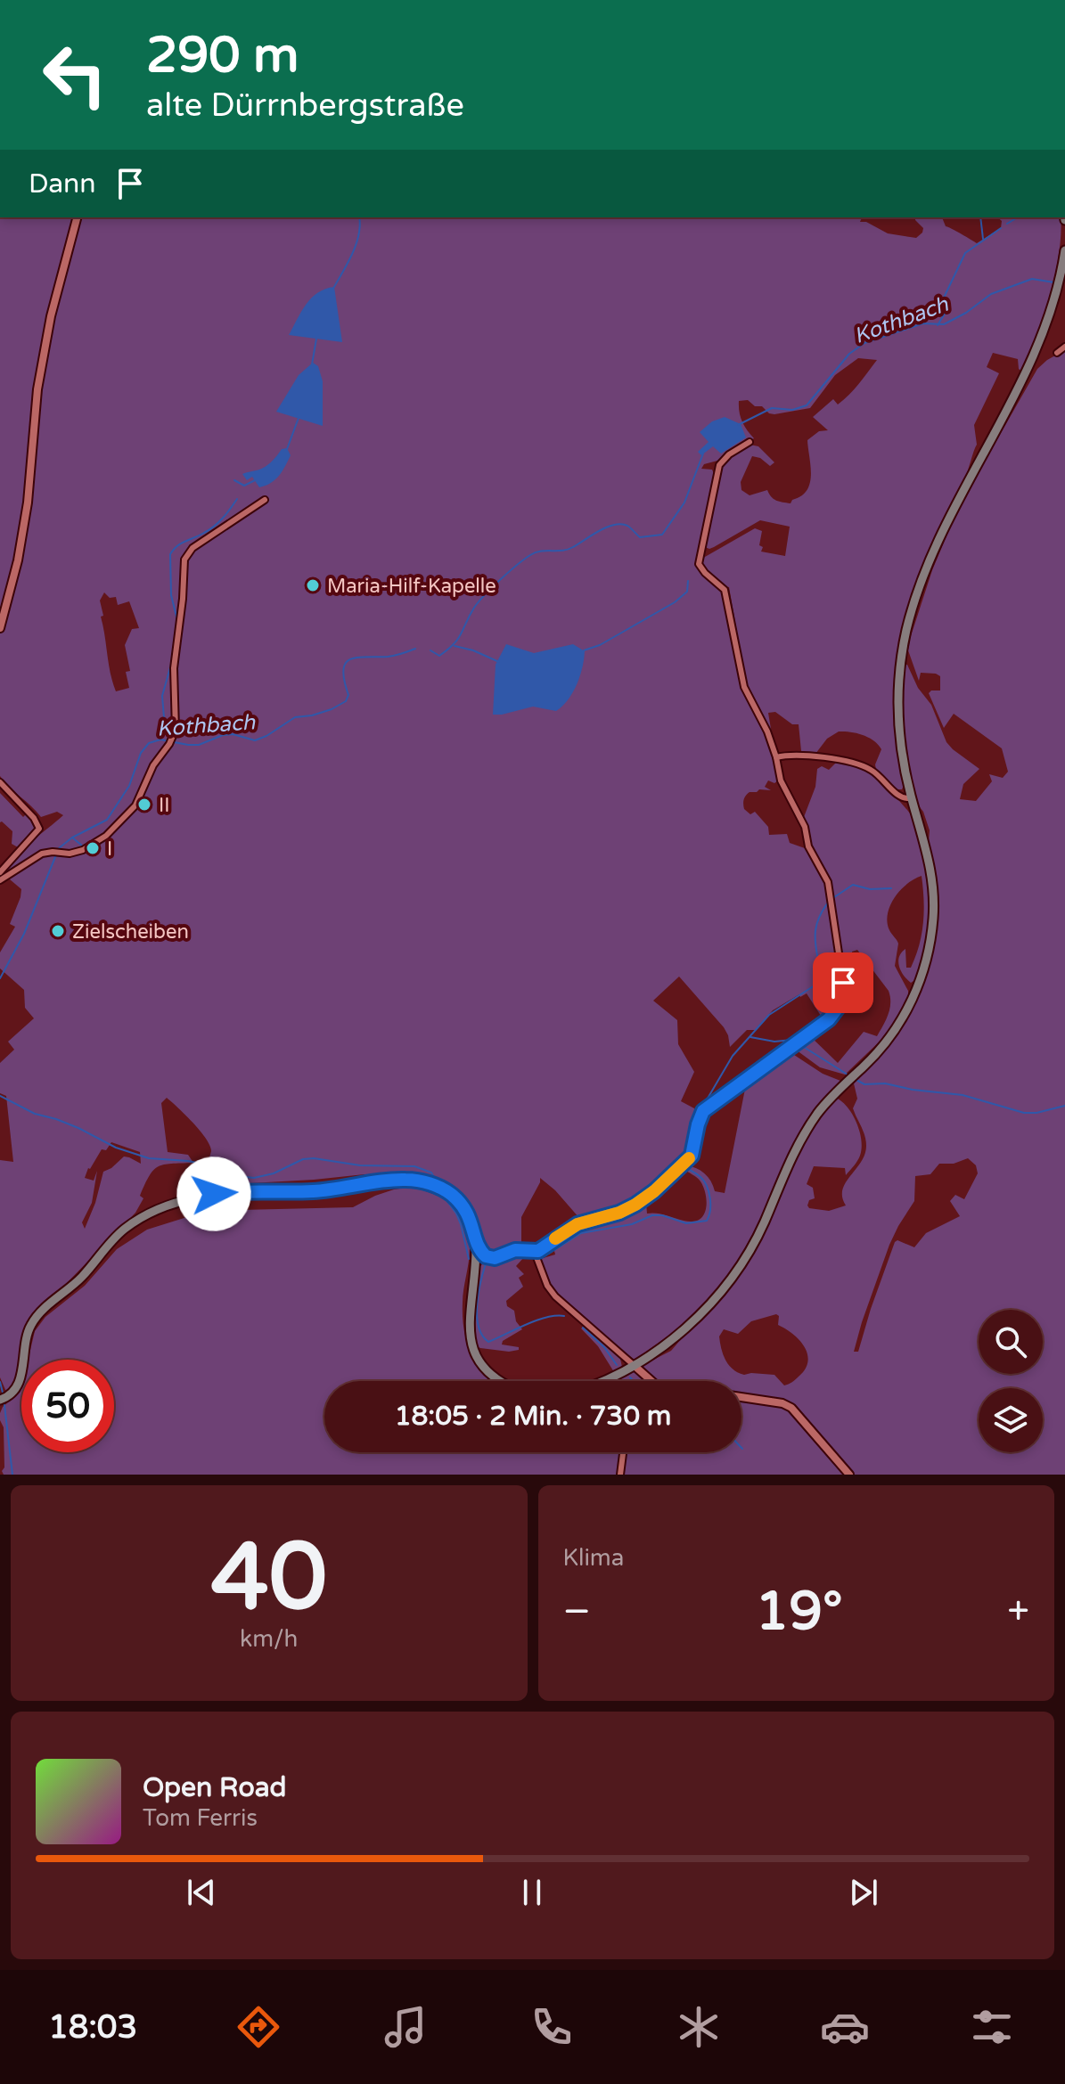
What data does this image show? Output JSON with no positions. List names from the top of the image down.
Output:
{
  "water": ["Kothbach"],
  "places": [
    "Maria-Hilf-Kapelle",
    "II",
    "I",
    "Zielscheiben"
  ],
  "page": {
    "turn": ["290 m", "alte Dürrnbergstraße"],
    "then": "Dann",
    "limit": "50",
    "trip": "18:05 · 2 Min. · 730 m",
    "tile": [
      ["40", "km/h"],
      "Klima"
    ],
    "heat": ["−", "19°", "+"],
    "song": ["Open Road", "Tom Ferris"],
    "tabs": "18:03"
  }
}
